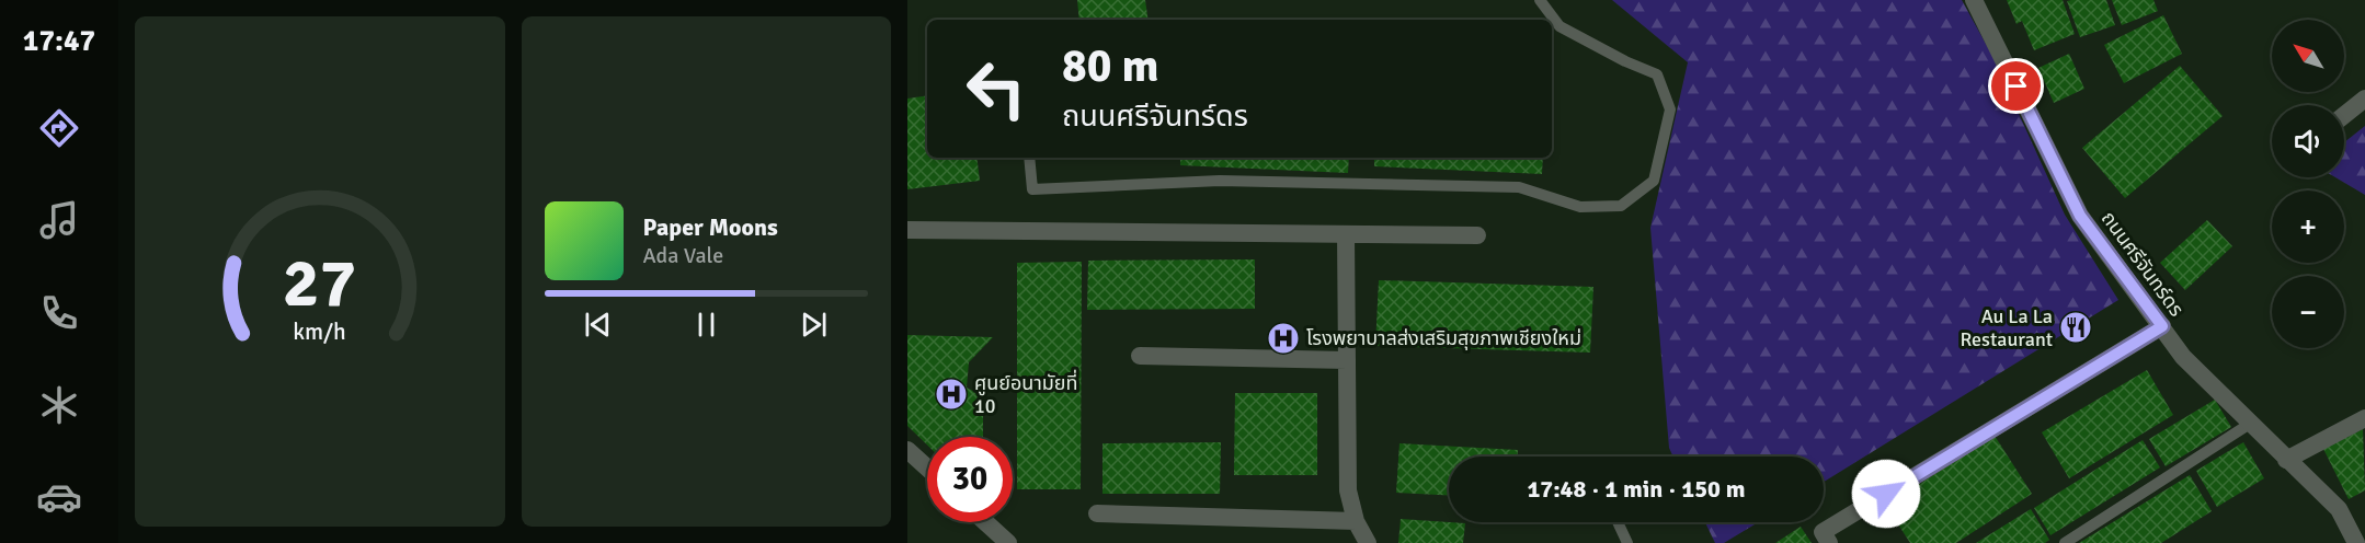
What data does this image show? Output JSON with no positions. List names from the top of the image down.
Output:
{
  "streets": {
    "street": ["ถนนศรีจันทร์ดร"]
  },
  "places": {
    "restaurant": ["Au La La Restaurant"],
    "hospital": ["โรงพยาบาลส่งเสริมสุขภาพเชียงใหม่", "ศูนย์อนามัยที่ 10"]
  },
  "north": "top left",
  "page": {
    "tabs": "17:47",
    "map_buttons": ["+", "−"],
    "turn": ["80 m", "ถนนศรีจันทร์ดร"],
    "song": ["Paper Moons", "Ada Vale"],
    "limit": "30",
    "trip": "17:48 · 1 min · 150 m",
    "gauge": ["27", "km/h"]
  }
}
